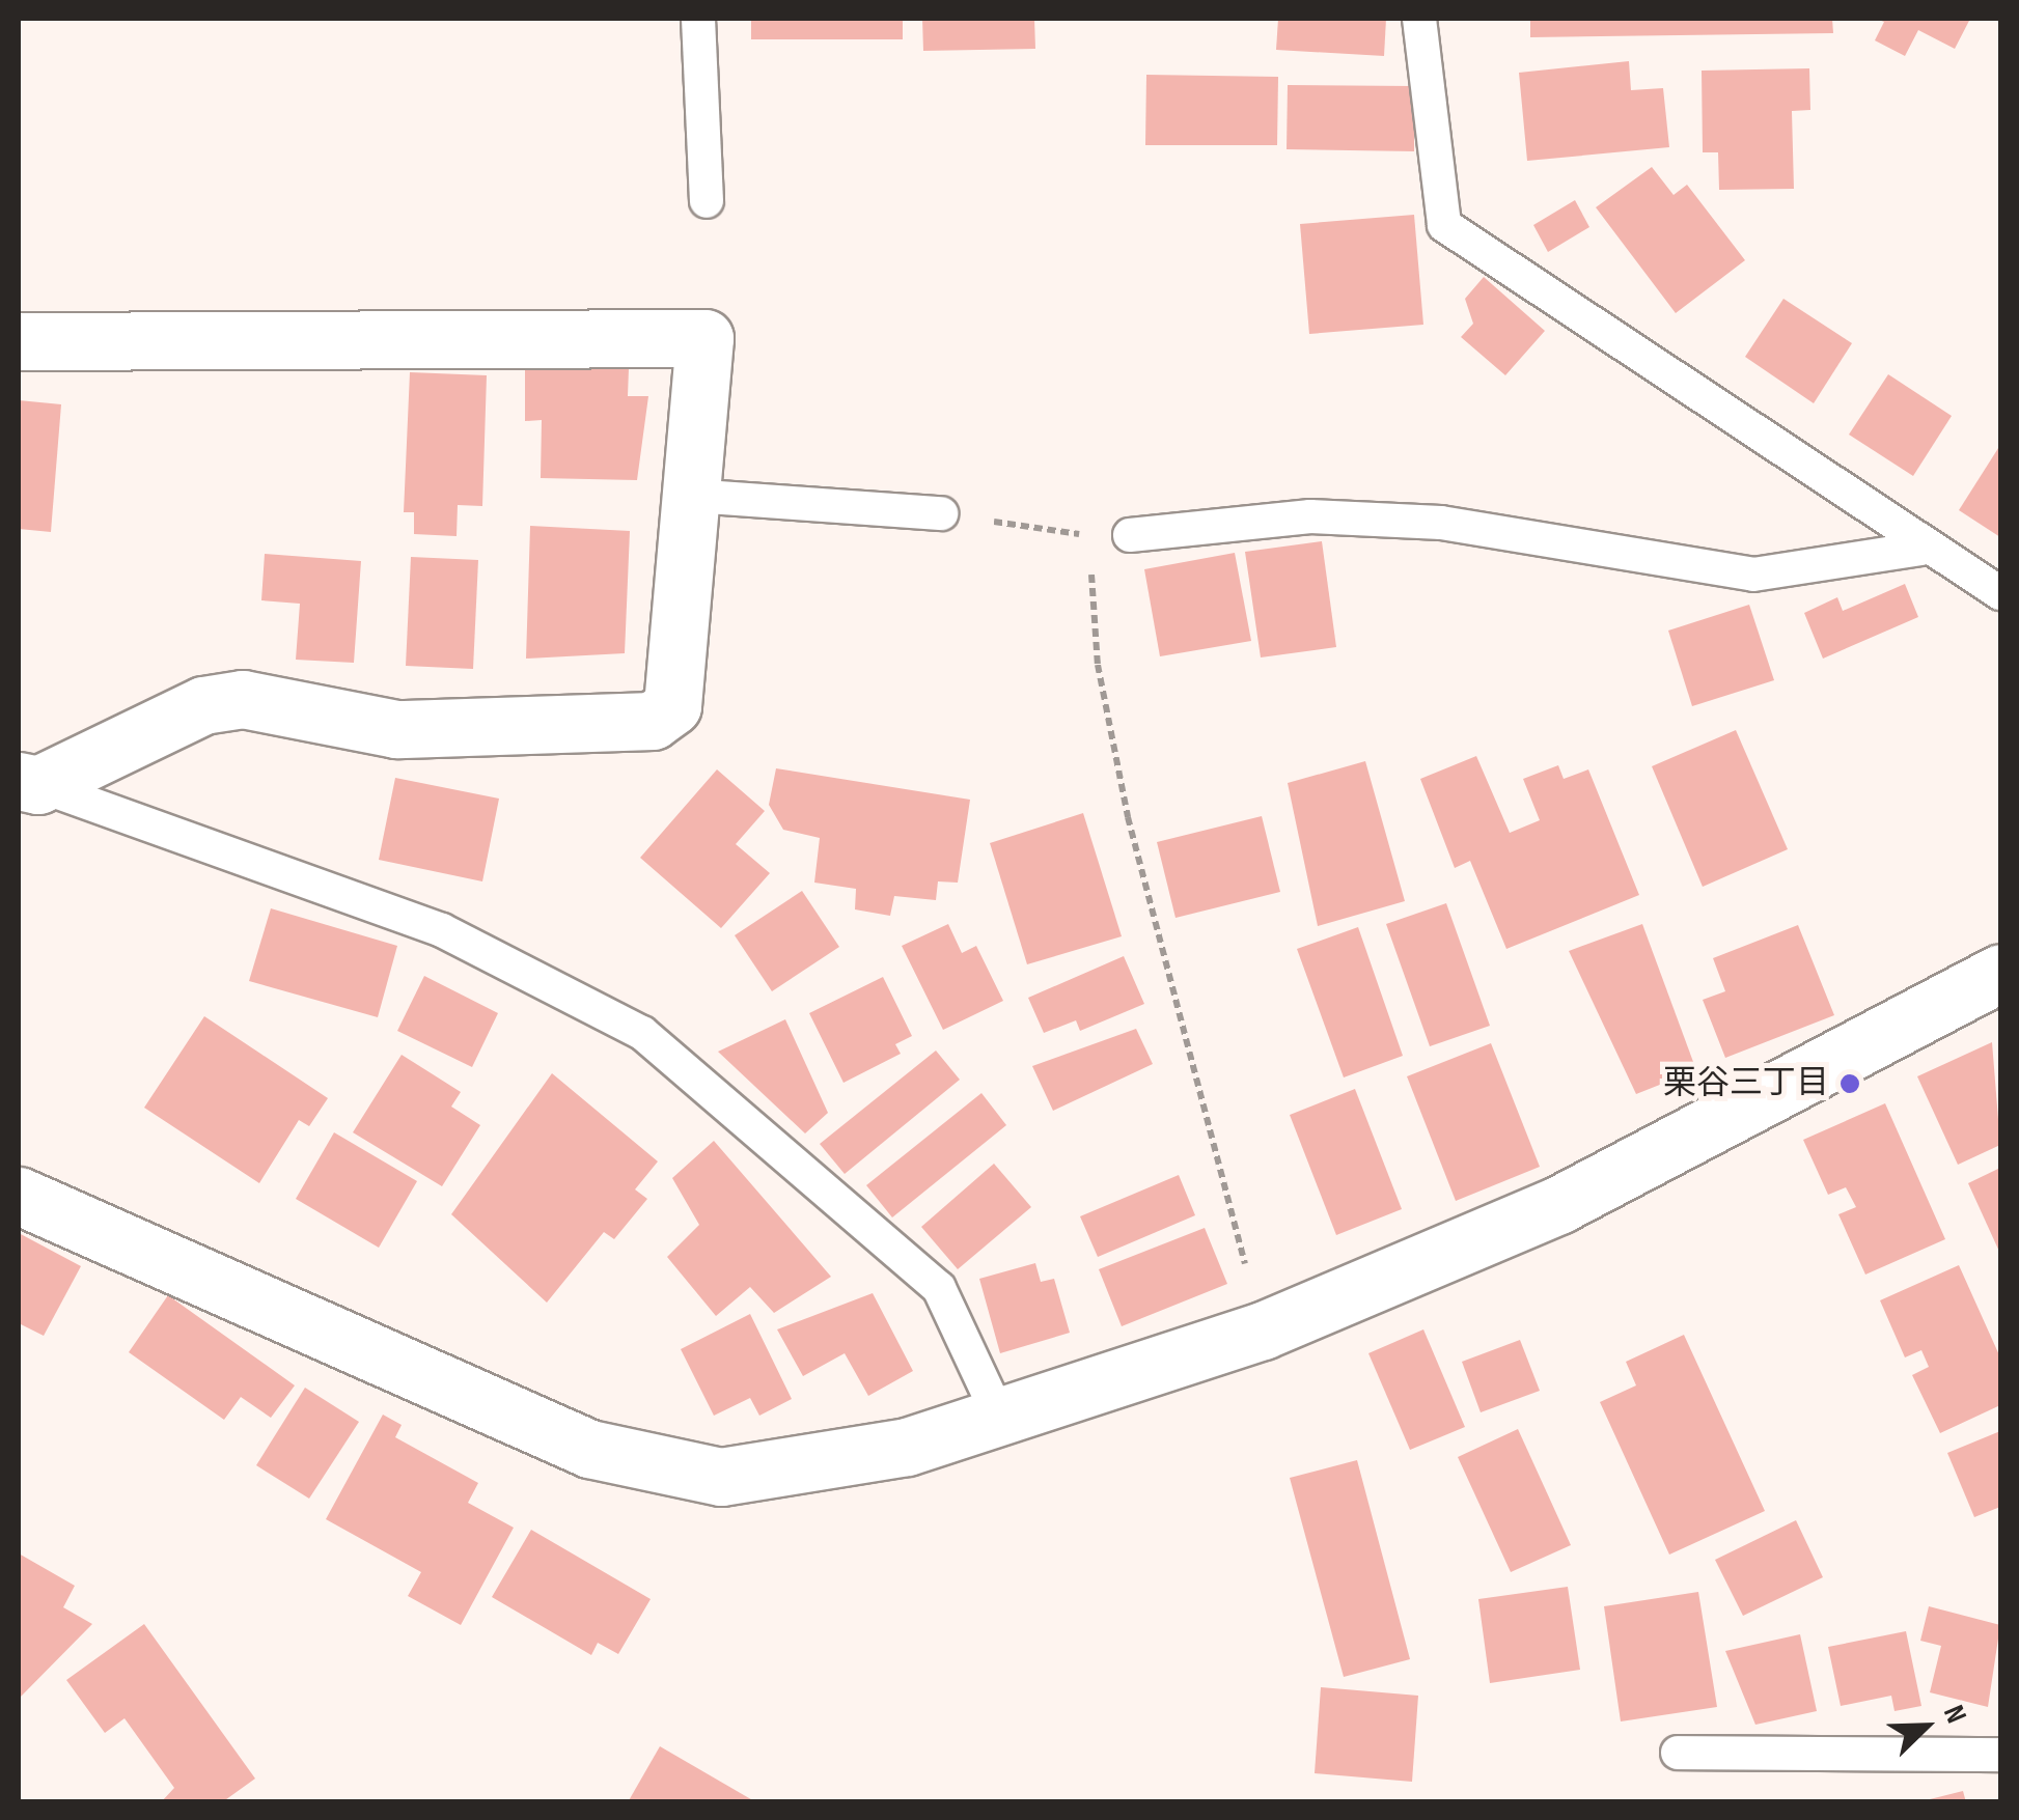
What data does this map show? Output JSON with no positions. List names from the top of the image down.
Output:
{
  "places": ["栗谷三丁目"],
  "north": "top right"
}
